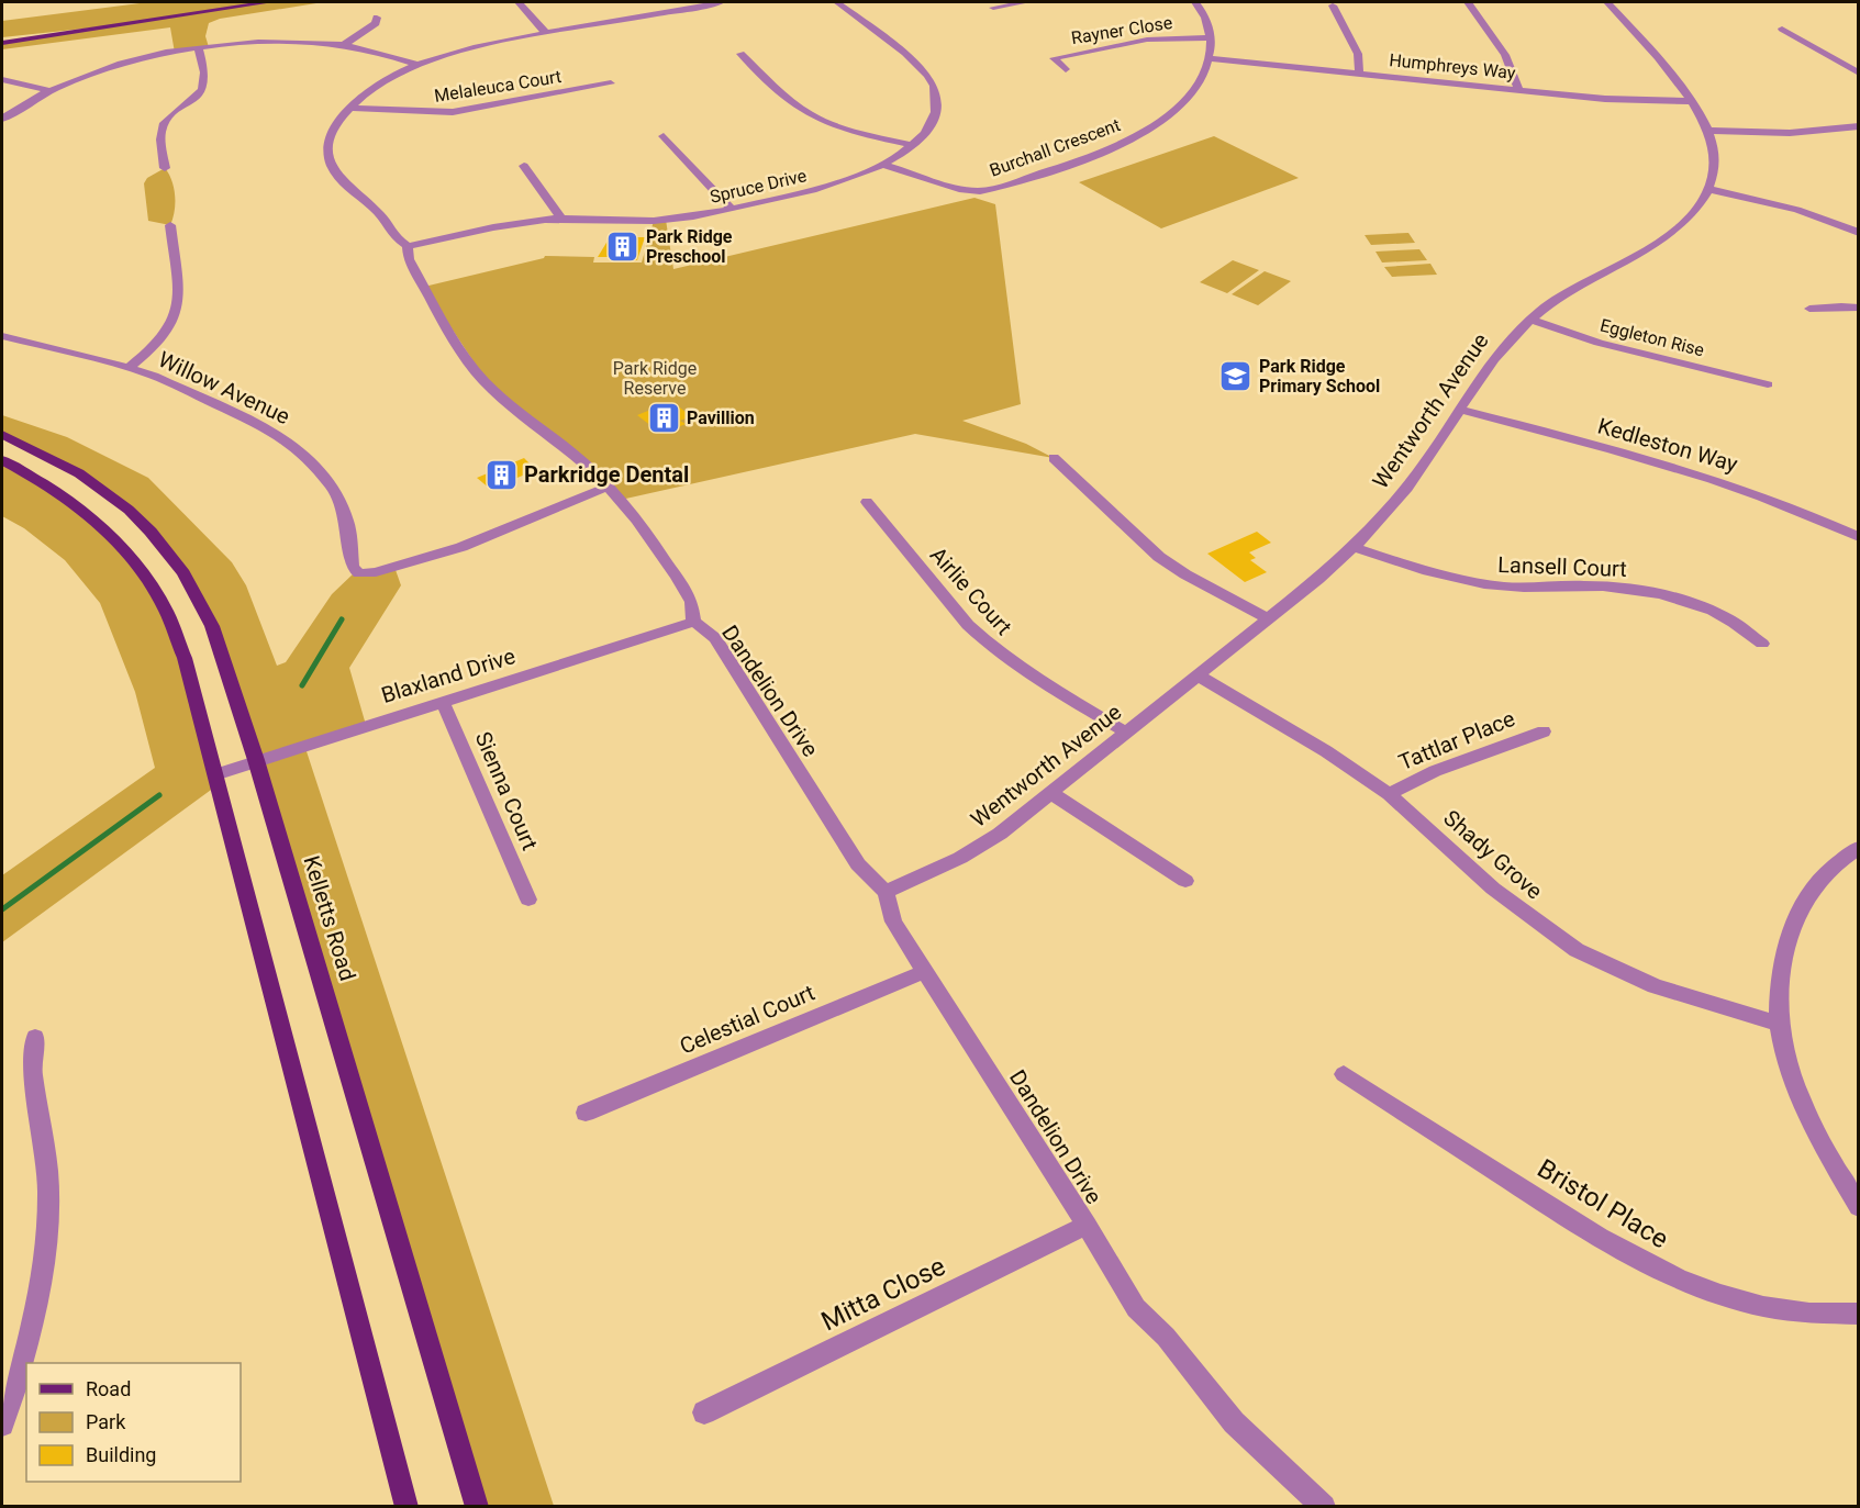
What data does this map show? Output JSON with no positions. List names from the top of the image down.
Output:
{
  "streets": {
    "main road": ["Kelletts Road"],
    "street": [
      "Rayner Close",
      "Humphreys Way",
      "Melaleuca Court",
      "Burchall Crescent",
      "Spruce Drive",
      "Eggleton Rise",
      "Willow Avenue",
      "Wentworth Avenue",
      "Kedleston Way",
      "Lansell Court",
      "Airlie Court",
      "Blaxland Drive",
      "Dandelion Drive",
      "Tattlar Place",
      "Sienna Court",
      "Shady Grove",
      "Celestial Court",
      "Bristol Place",
      "Mitta Close"
    ]
  },
  "crossings": [
    ["Rayner Close", "Burchall Crescent"],
    ["Humphreys Way", "Burchall Crescent"],
    ["Humphreys Way", "Wentworth Avenue"],
    ["Melaleuca Court", "Dandelion Drive"],
    ["Burchall Crescent", "Spruce Drive"],
    ["Spruce Drive", "Dandelion Drive"],
    ["Eggleton Rise", "Wentworth Avenue"],
    ["Willow Avenue", "Dandelion Drive"],
    ["Wentworth Avenue", "Kedleston Way"],
    ["Wentworth Avenue", "Lansell Court"],
    ["Wentworth Avenue", "Airlie Court"],
    ["Wentworth Avenue", "Dandelion Drive"],
    ["Wentworth Avenue", "Shady Grove"],
    ["Blaxland Drive", "Dandelion Drive"],
    ["Blaxland Drive", "Sienna Court"],
    ["Blaxland Drive", "Kelletts Road"],
    ["Dandelion Drive", "Celestial Court"],
    ["Dandelion Drive", "Mitta Close"],
    ["Tattlar Place", "Shady Grove"]
  ],
  "parks": ["Park Ridge Reserve"],
  "places": {
    "building": ["Park Ridge Preschool", "Pavillion", "Parkridge Dental"],
    "school or university": ["Park Ridge Primary School"]
  },
  "legend": ["Road", "Park", "Building"]
}
